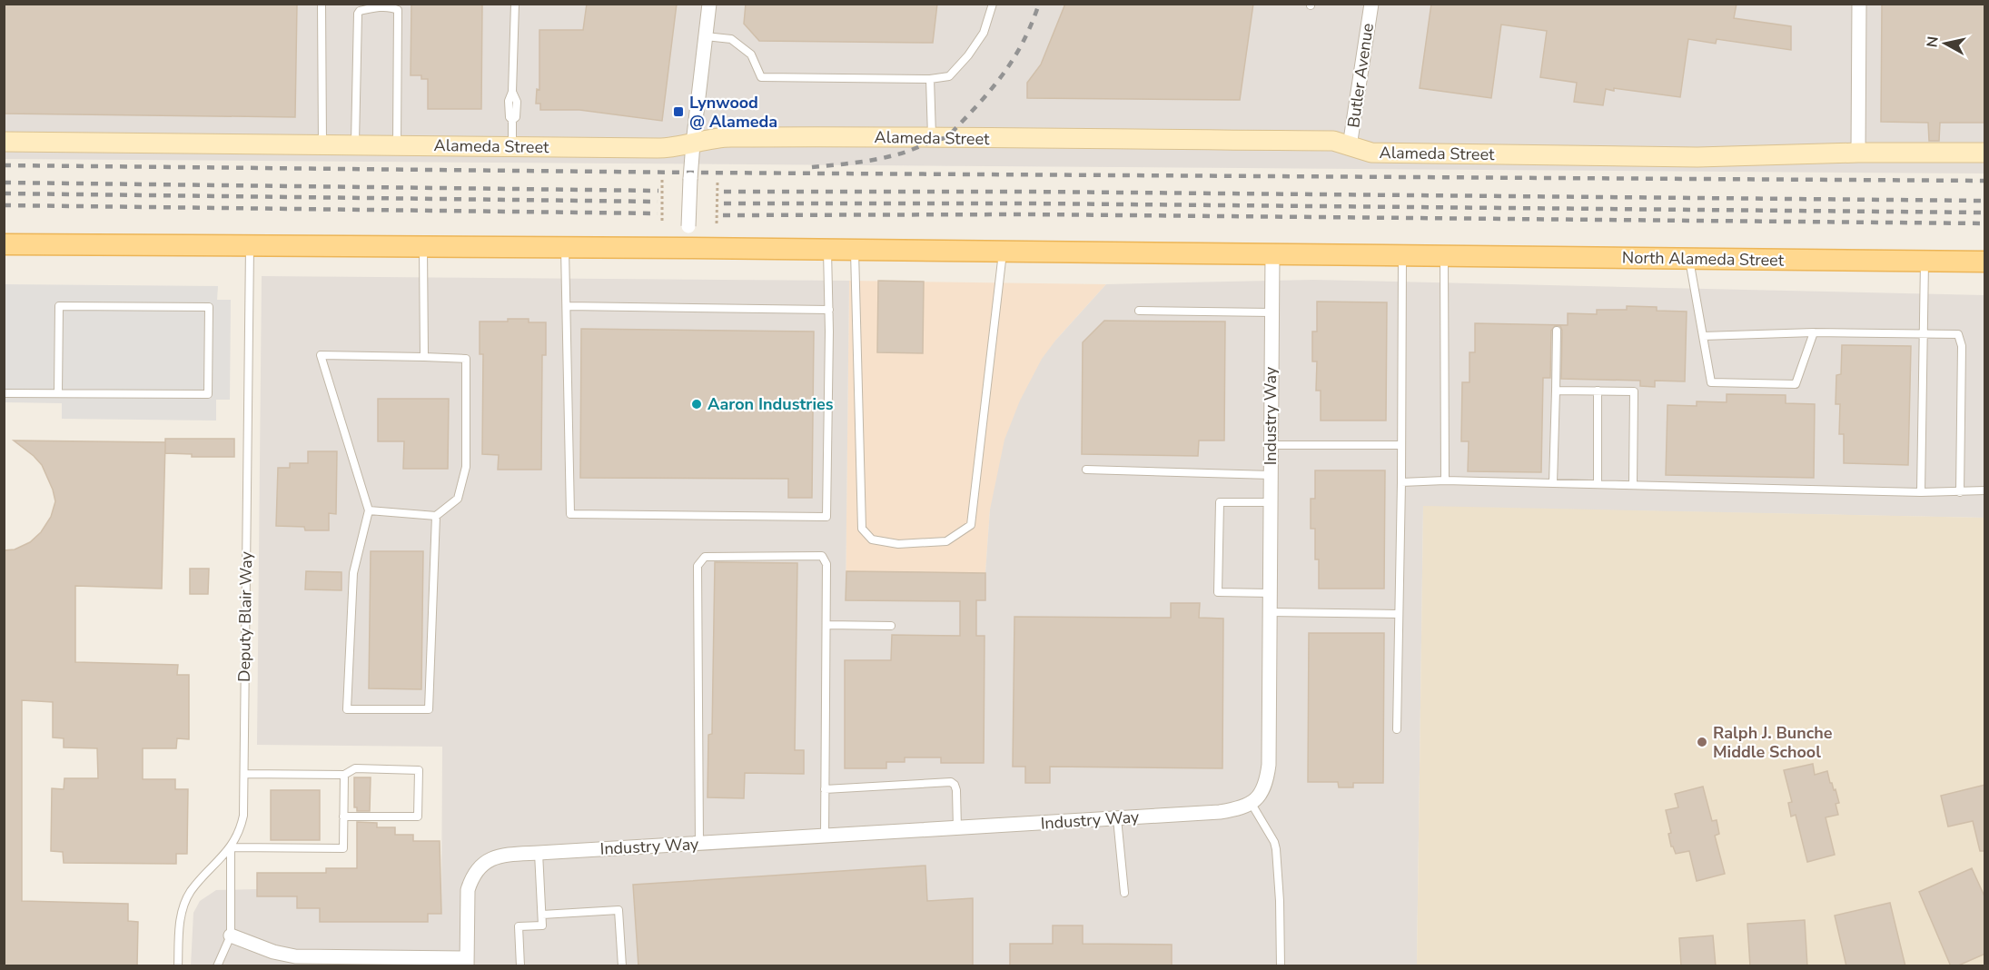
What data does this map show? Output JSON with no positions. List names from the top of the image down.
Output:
{
  "streets": {
    "main road": ["North Alameda Street"],
    "street": ["Butler Avenue", "Alameda Street", "Industry Way"],
    "lane": ["Deputy Blair Way"]
  },
  "crossings": [
    ["Butler Avenue", "Alameda Street"]
  ],
  "places": {
    "transit": ["Lynwood @ Alameda"],
    "other": ["Aaron Industries", "Ralph J. Bunche Middle School"]
  },
  "north": "left"
}
